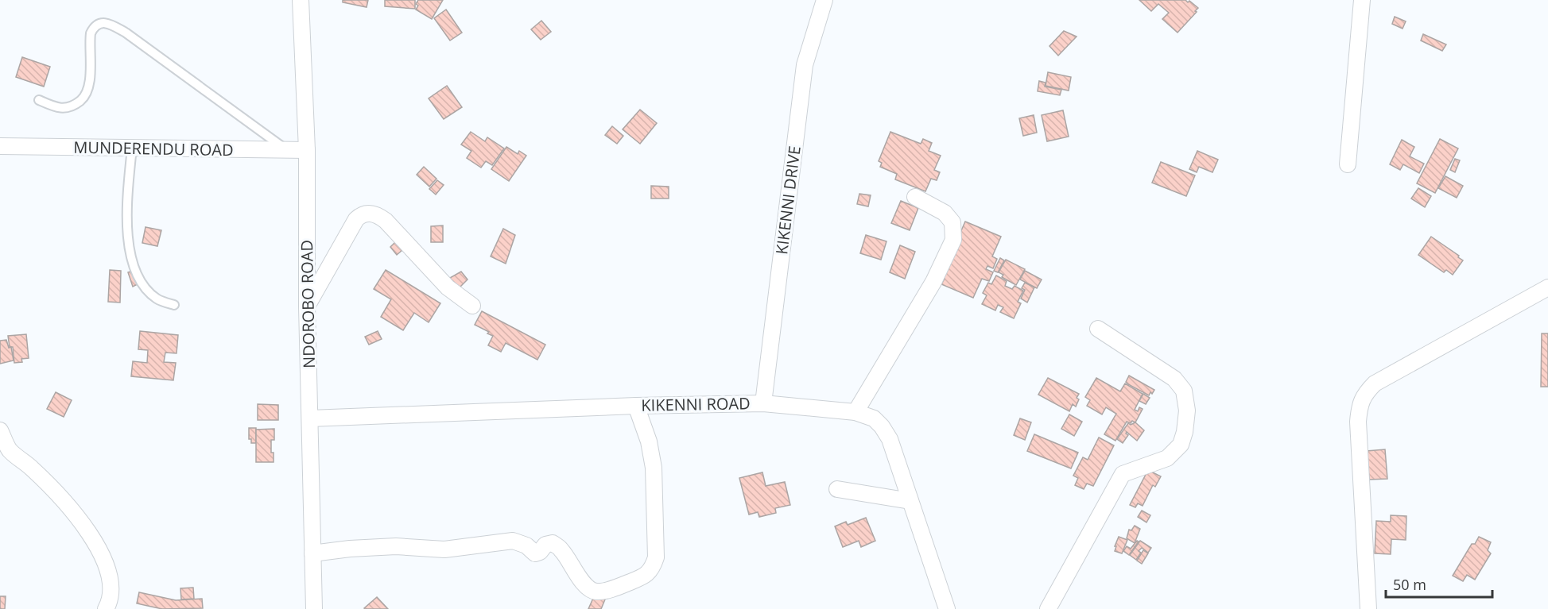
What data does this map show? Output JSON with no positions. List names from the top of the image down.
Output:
{
  "streets": {
    "street": [
      "MUNDERENDU ROAD",
      "KIKENNI DRIVE",
      "NDOROBO ROAD",
      "KIKENNI ROAD"
    ]
  },
  "crossings": [
    ["MUNDERENDU ROAD", "NDOROBO ROAD"],
    ["KIKENNI DRIVE", "KIKENNI ROAD"],
    ["NDOROBO ROAD", "KIKENNI ROAD"]
  ],
  "scale_bar": "50 m"
}
